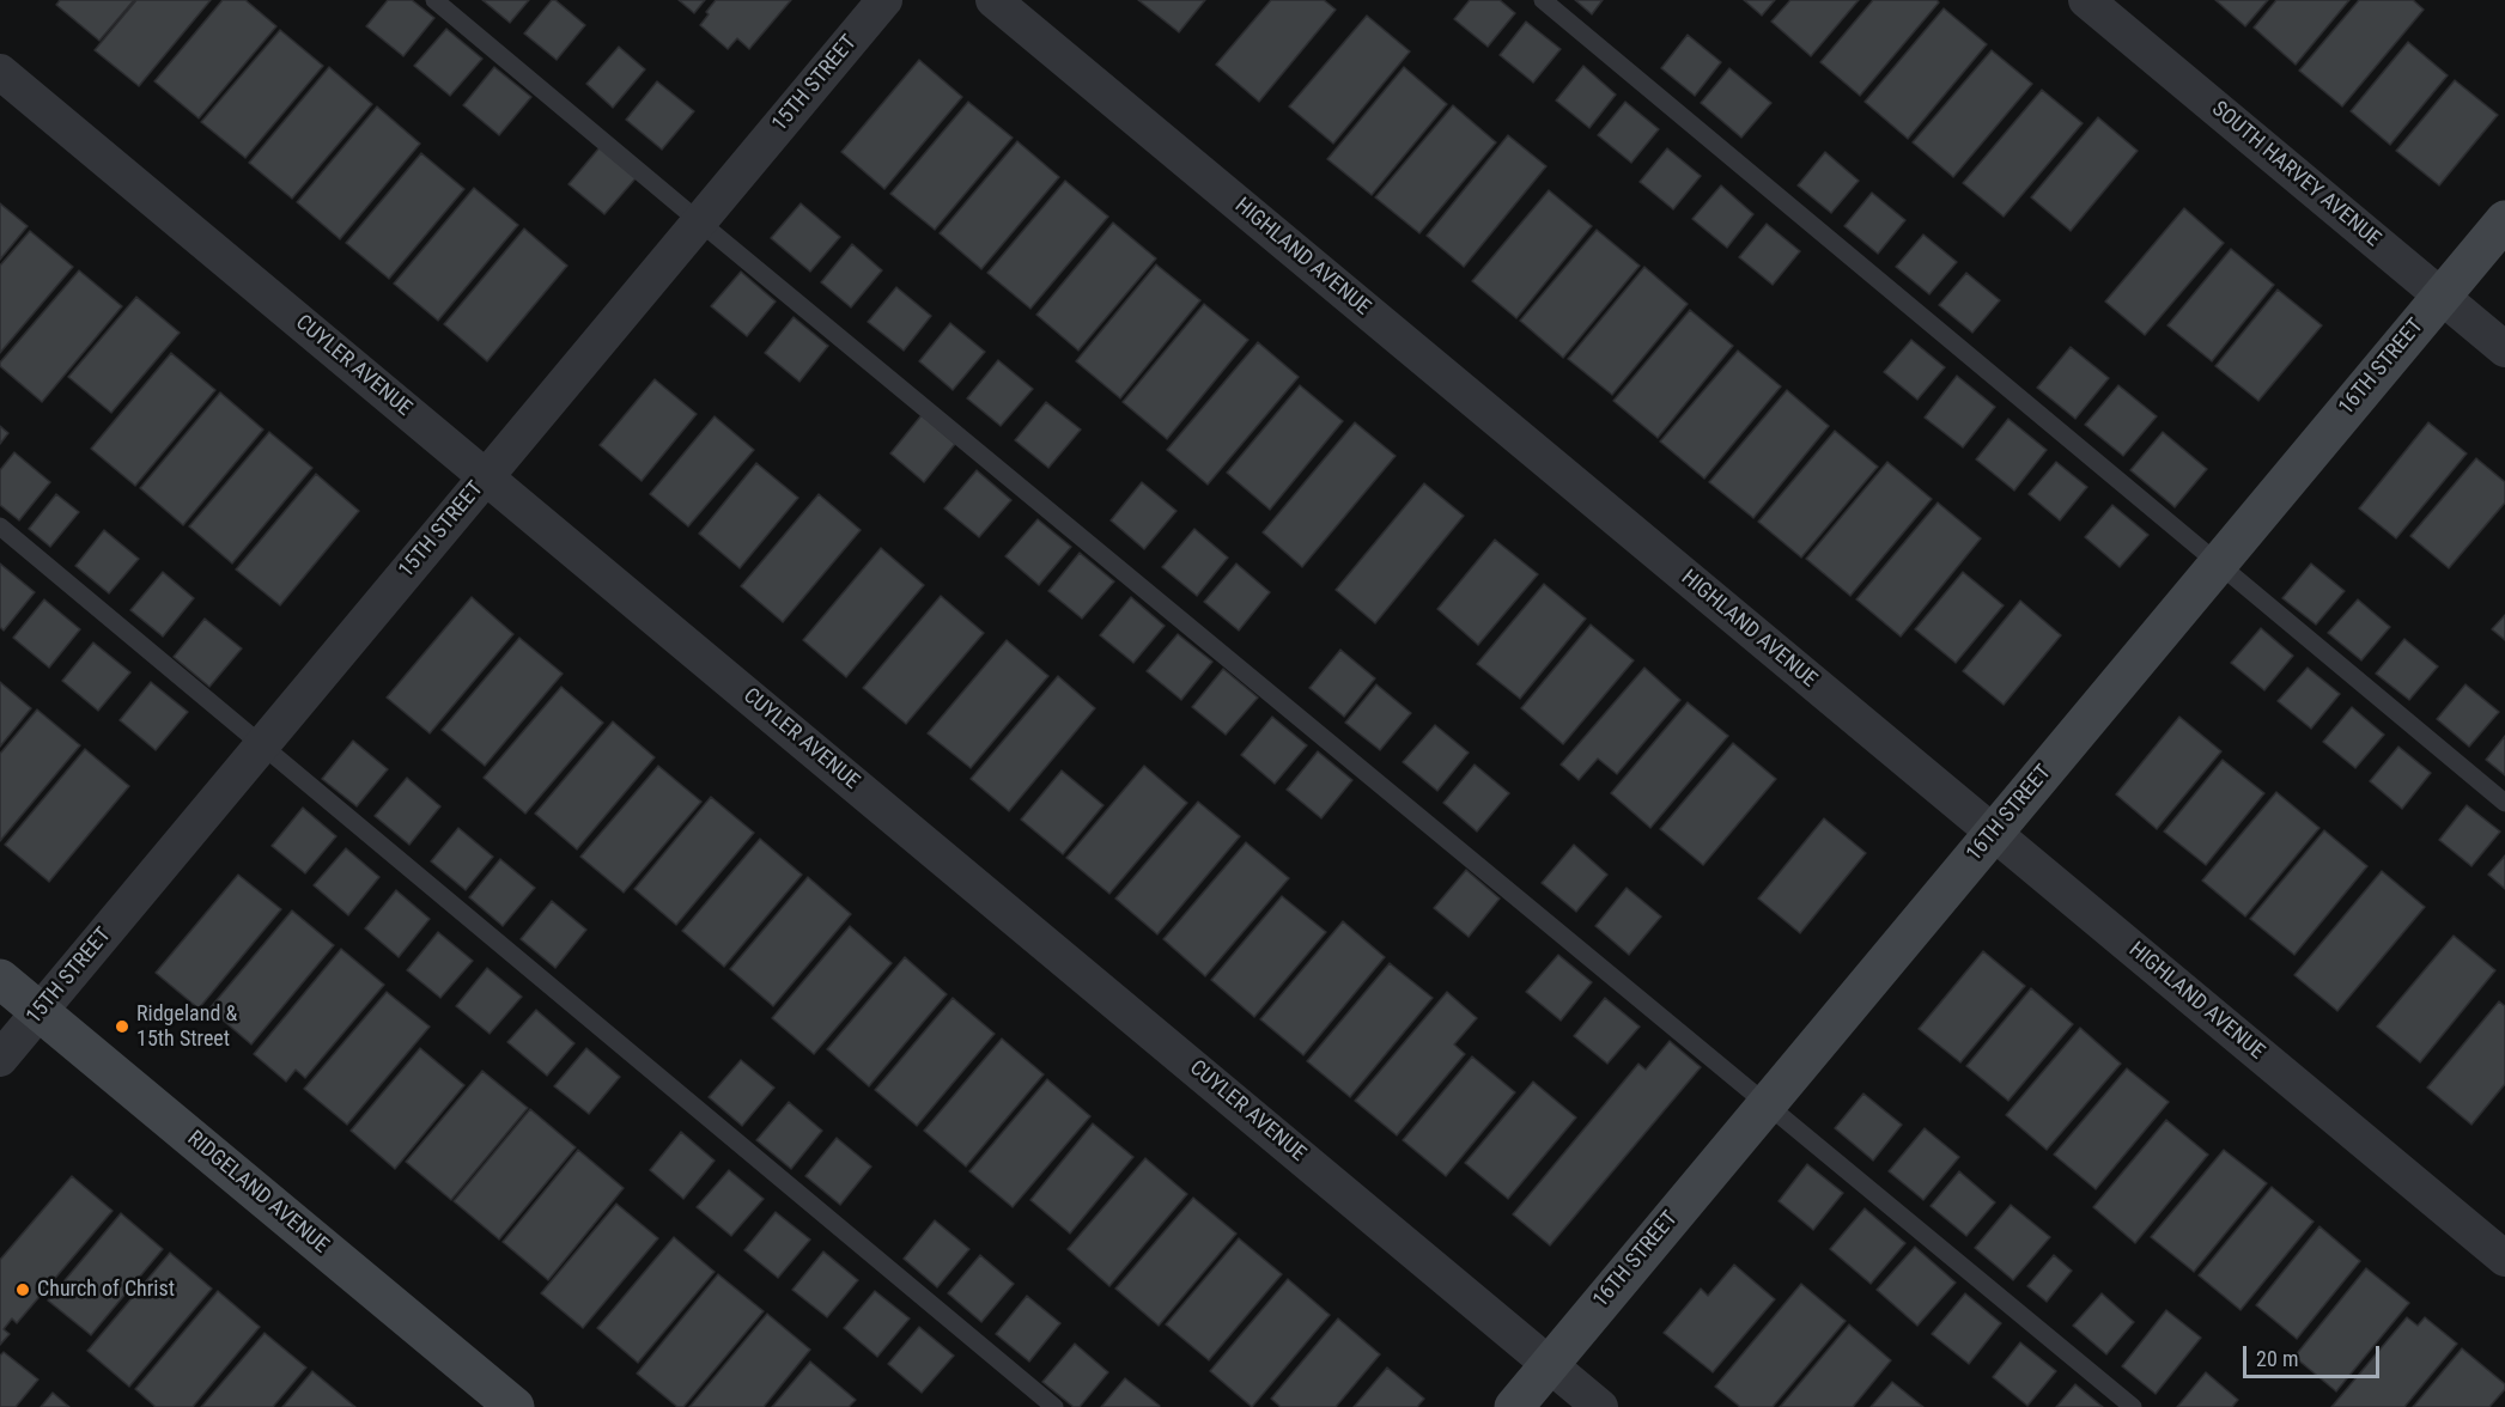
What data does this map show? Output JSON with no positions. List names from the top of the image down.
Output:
{
  "streets": {
    "street": [
      "15TH STREET",
      "SOUTH HARVEY AVENUE",
      "HIGHLAND AVENUE",
      "CUYLER AVENUE",
      "16TH STREET",
      "RIDGELAND AVENUE"
    ]
  },
  "crossings": [
    ["15TH STREET", "CUYLER AVENUE"],
    ["15TH STREET", "RIDGELAND AVENUE"],
    ["SOUTH HARVEY AVENUE", "16TH STREET"],
    ["HIGHLAND AVENUE", "16TH STREET"],
    ["CUYLER AVENUE", "16TH STREET"]
  ],
  "places": ["Ridgeland & 15th Street", "Church of Christ"],
  "scale_bar": "20 m"
}
